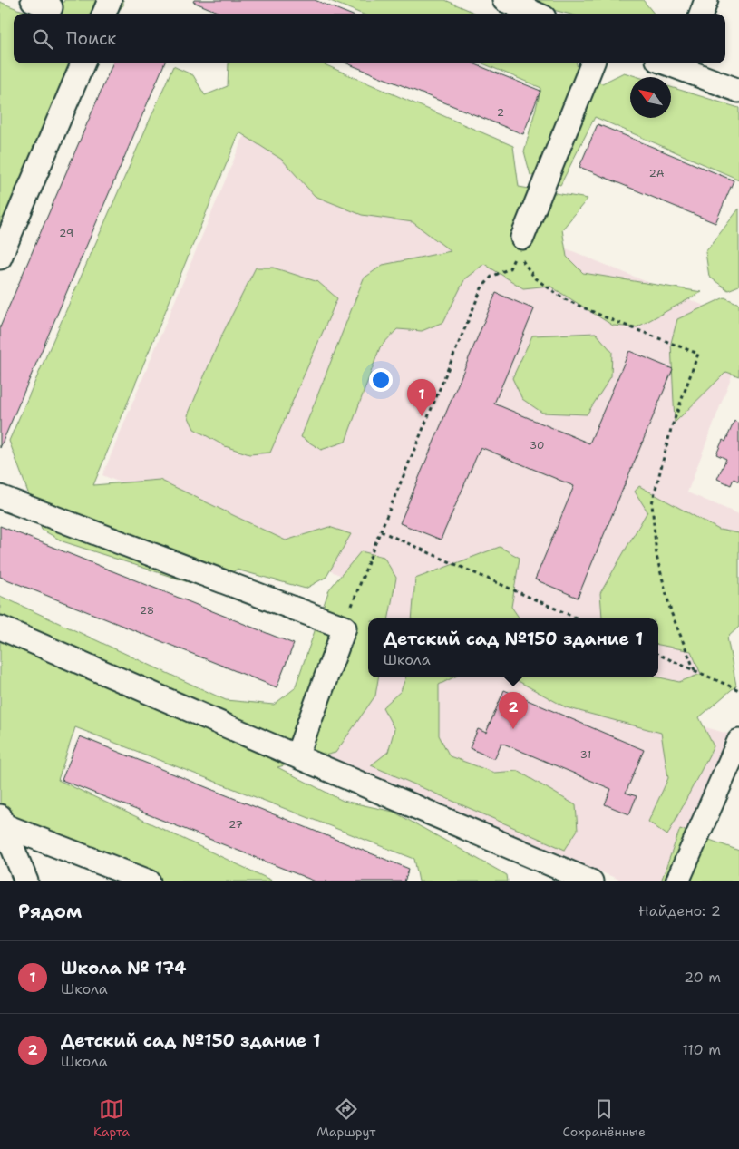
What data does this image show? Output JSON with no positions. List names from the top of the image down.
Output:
{
  "house_numbers": [
    "2",
    "2А",
    "29",
    "30",
    "28",
    "31",
    "27"
  ],
  "north": "top left",
  "page": {
    "search": "Поиск",
    "pins": ["1", "2"],
    "popup": ["Детский сад №150 здание 1", "Школа"],
    "heading": ["Рядом", "Найдено: 2"],
    "list": [
      {
        "mark": "1",
        "name": "Школа № 174",
        "note": "Школа",
        "value": "20 m"
      },
      {
        "mark": "2",
        "name": "Детский сад №150 здание 1",
        "note": "Школа",
        "value": "110 m"
      }
    ],
    "nav": ["Карта", "Маршрут", "Сохранённые"]
  }
}
